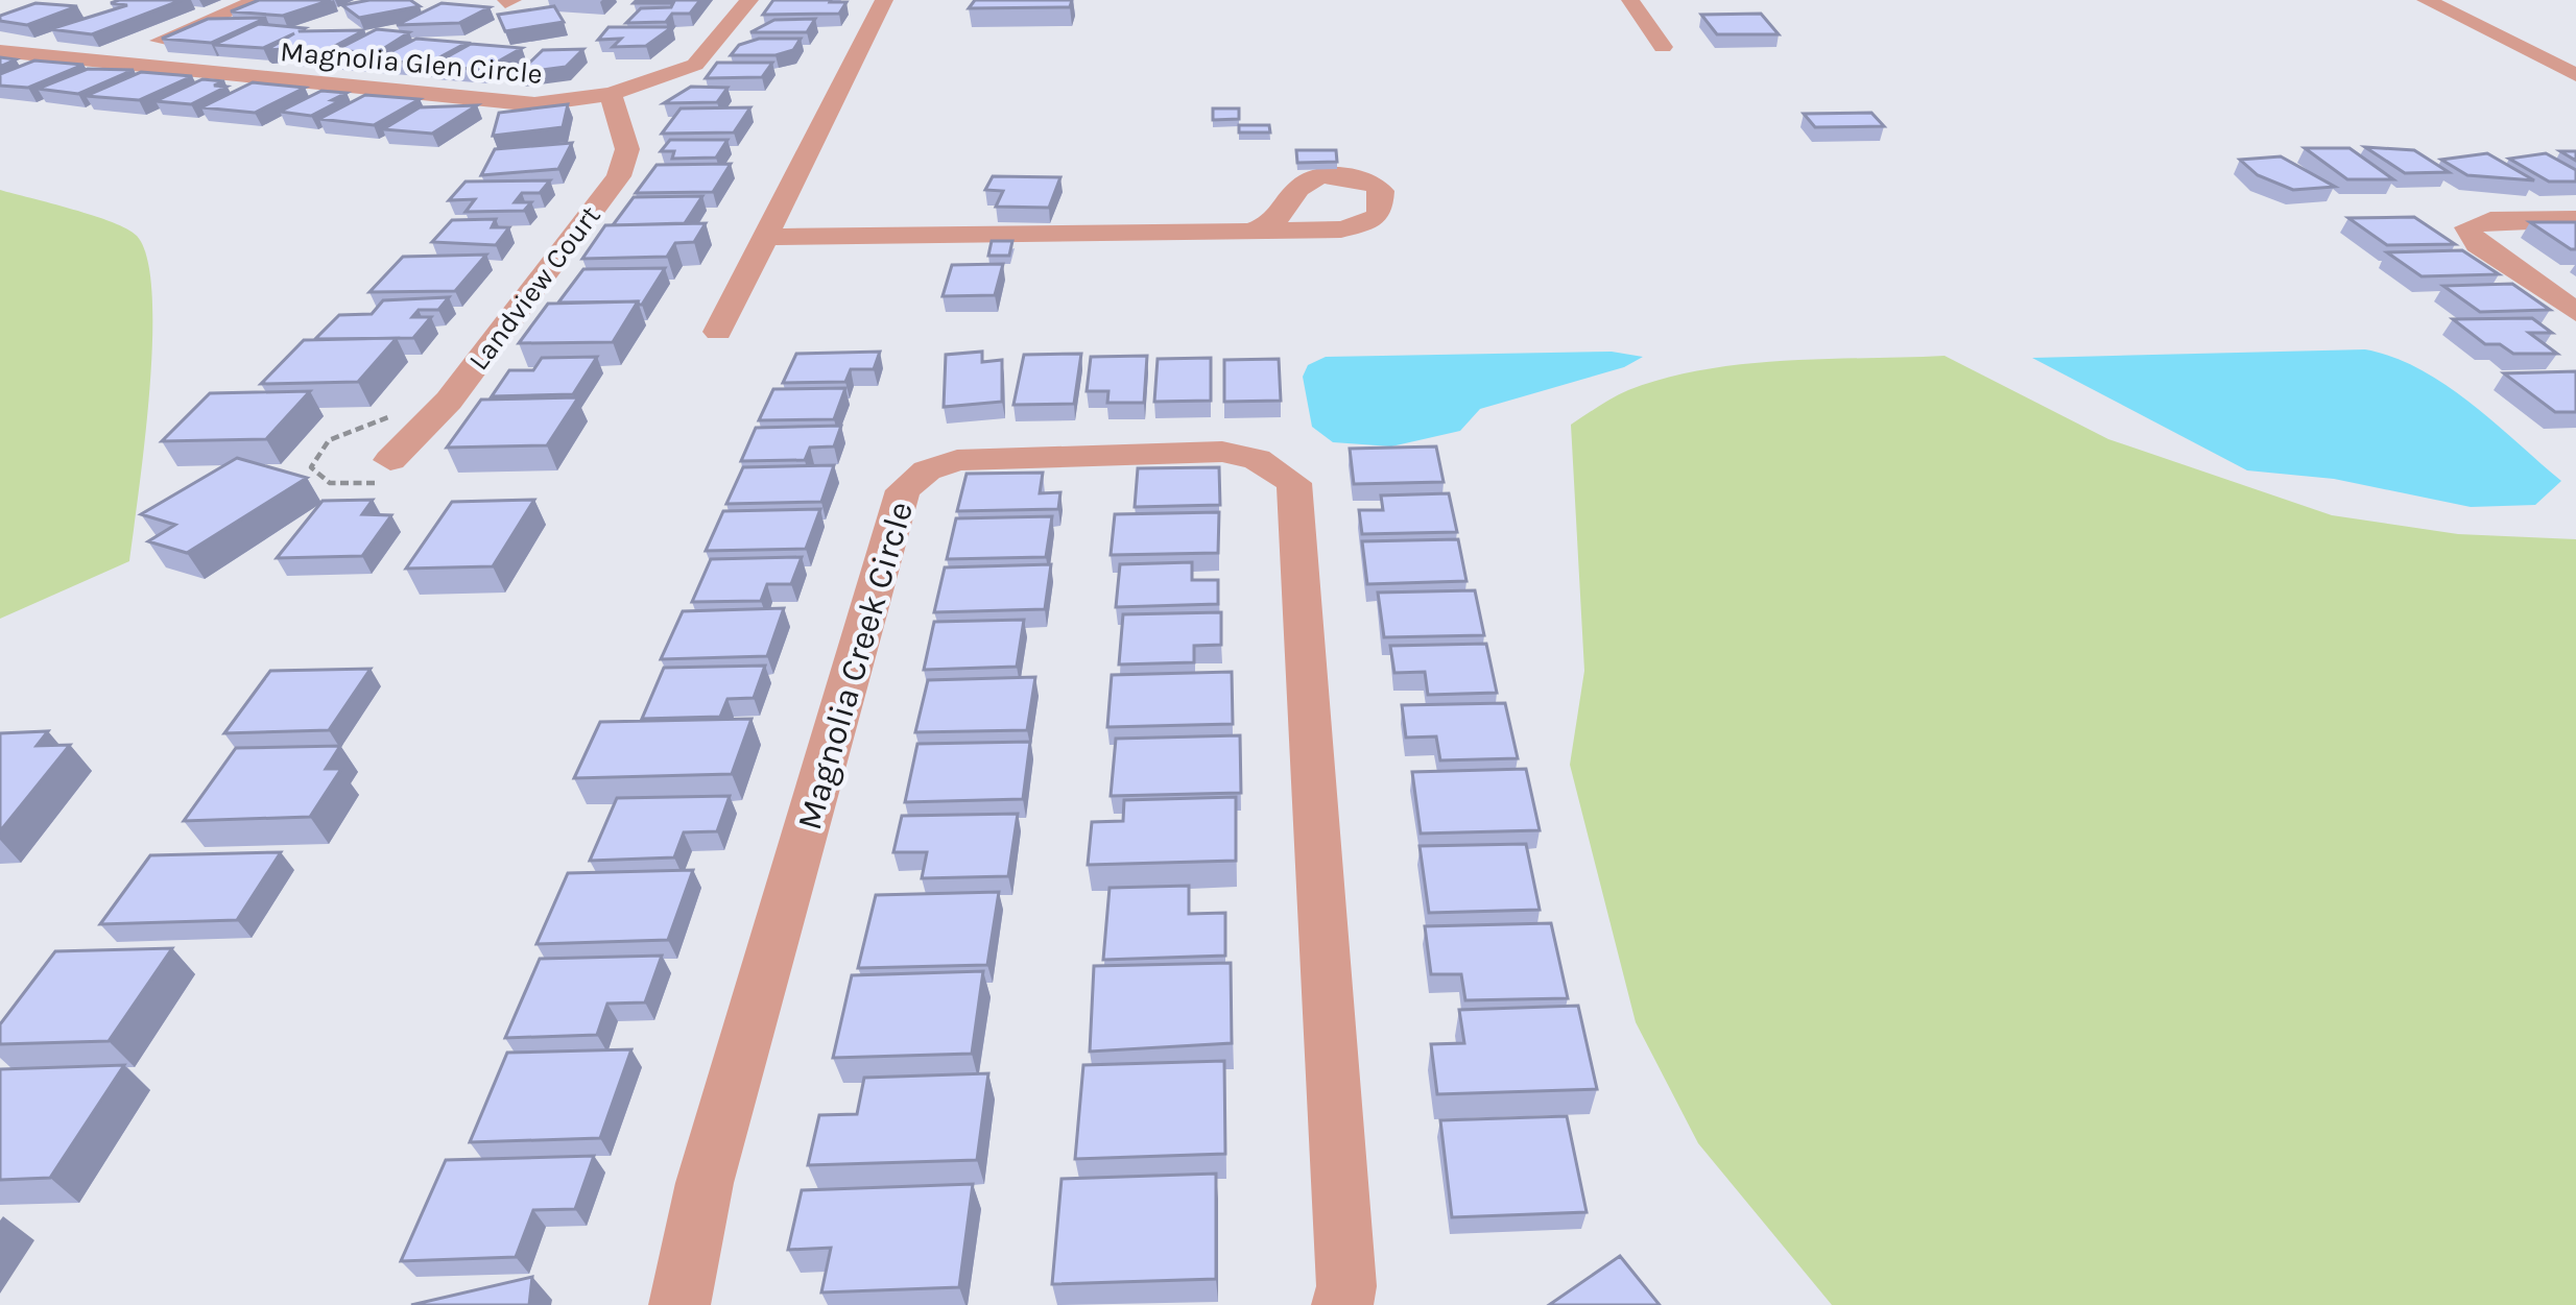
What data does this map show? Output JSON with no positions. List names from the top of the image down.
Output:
{
  "streets": {
    "street": ["Magnolia Glen Circle", "Landview Court", "Magnolia Creek Circle"]
  },
  "crossings": [
    ["Magnolia Glen Circle", "Landview Court"]
  ]
}
